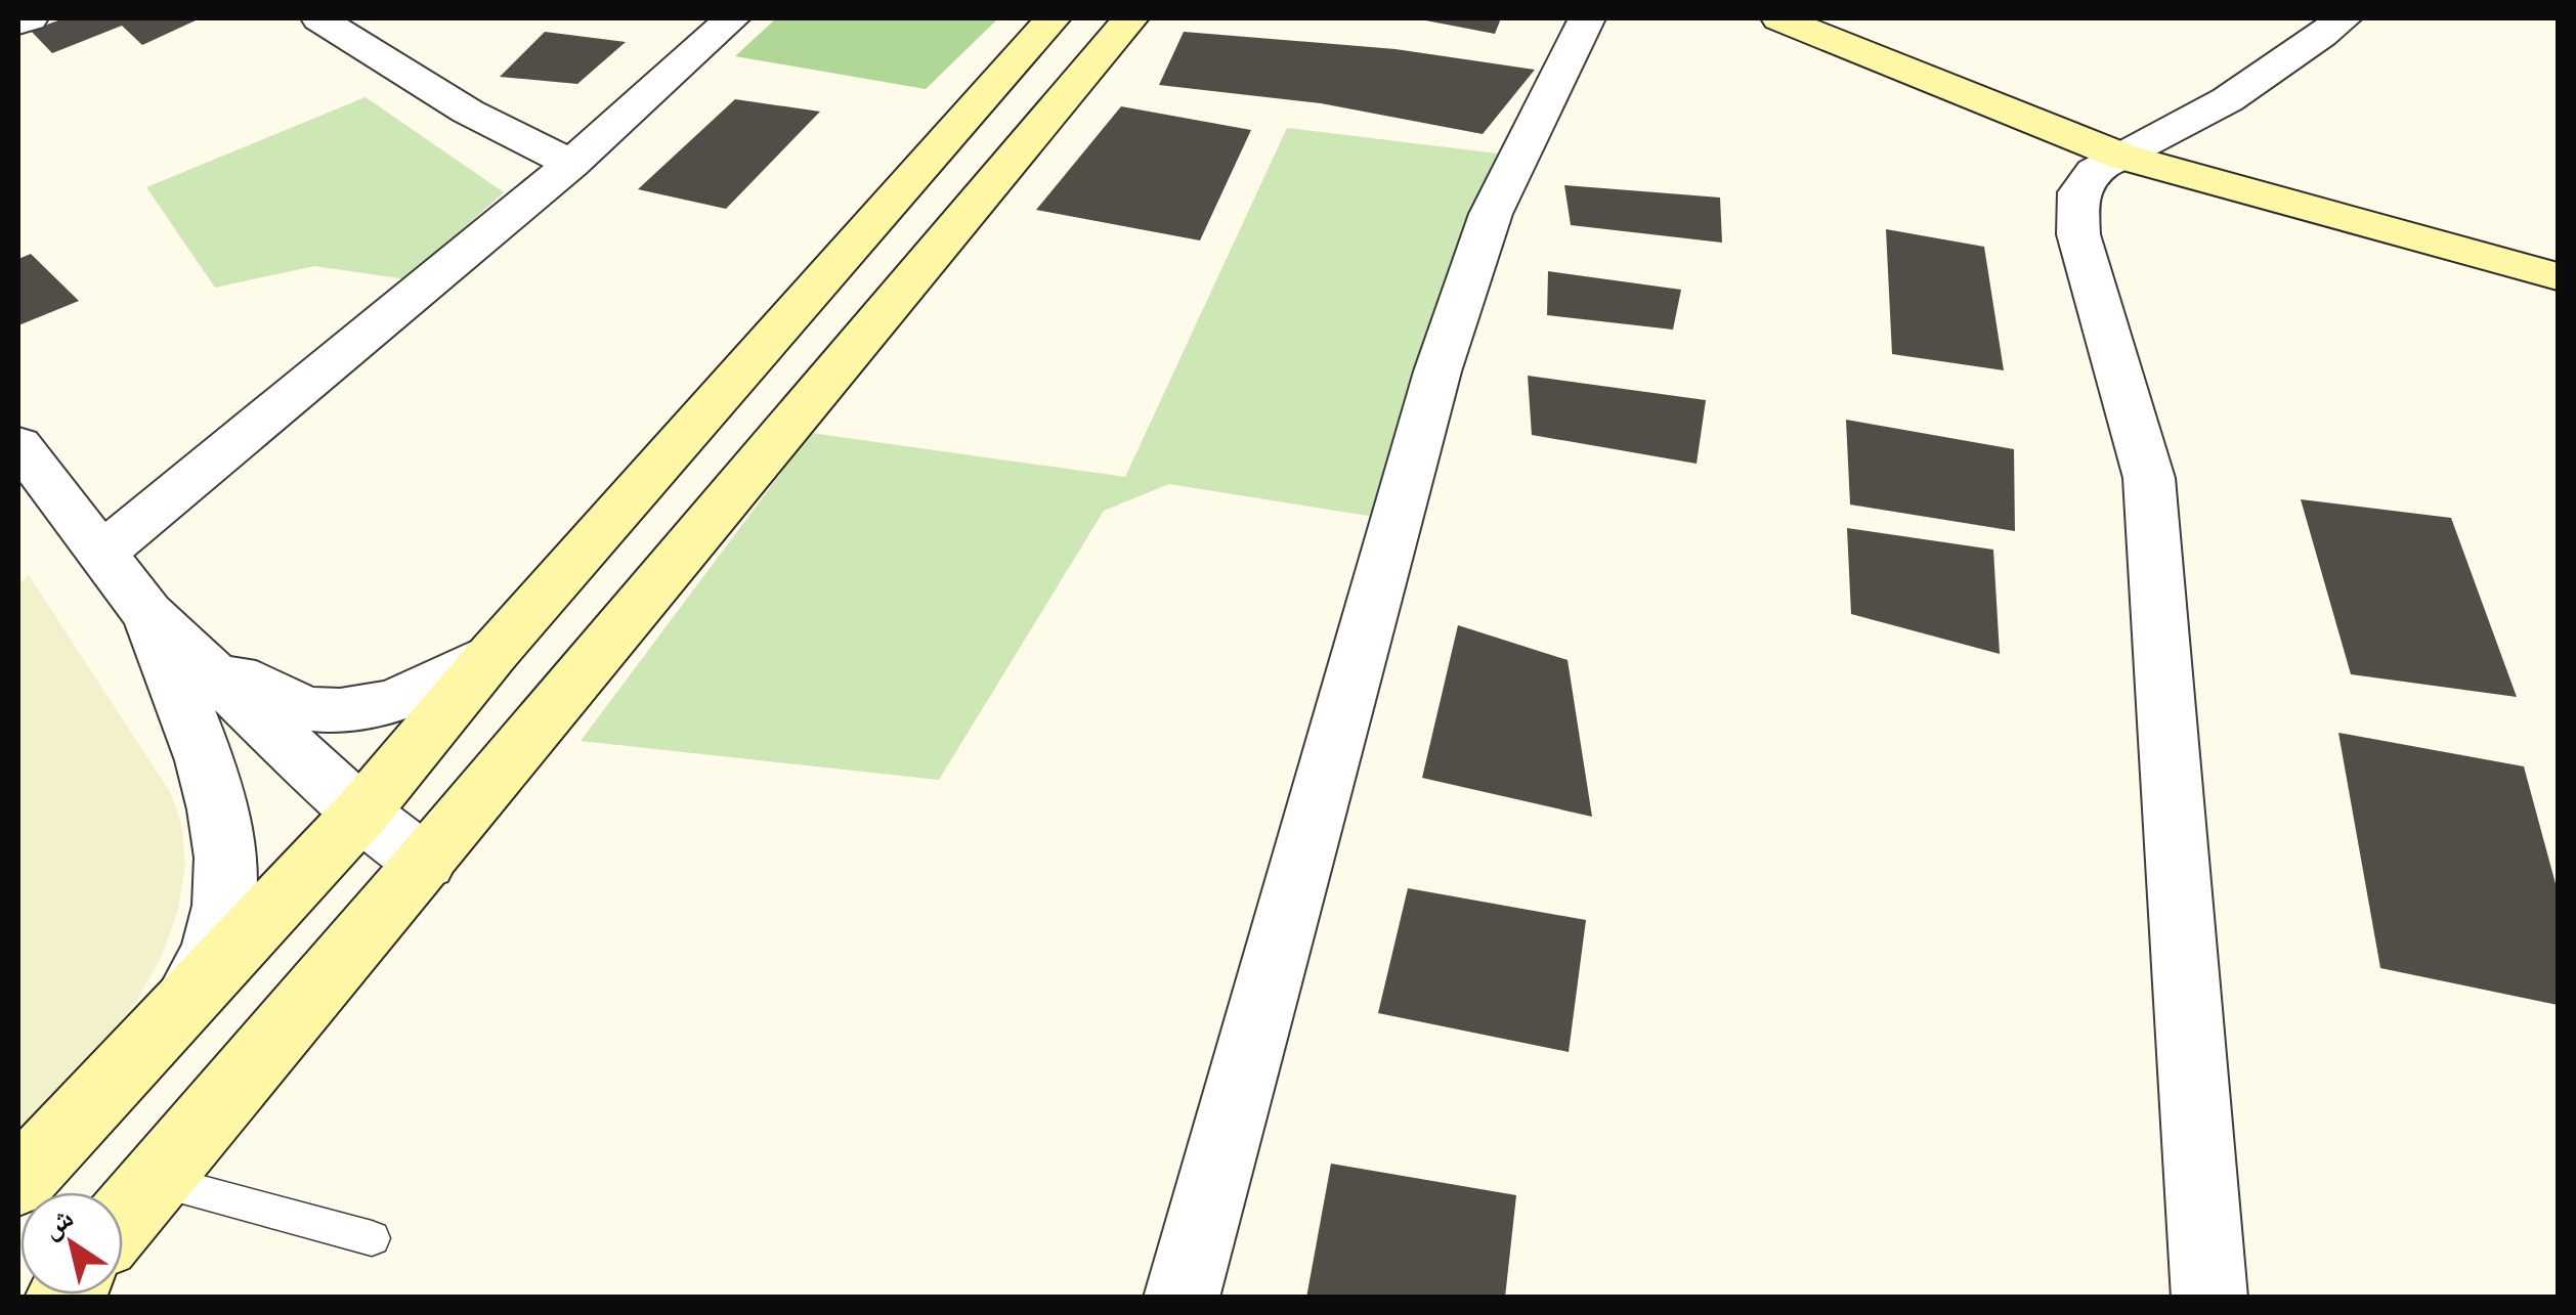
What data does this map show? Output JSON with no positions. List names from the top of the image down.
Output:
{
  "north": "top left"
}
